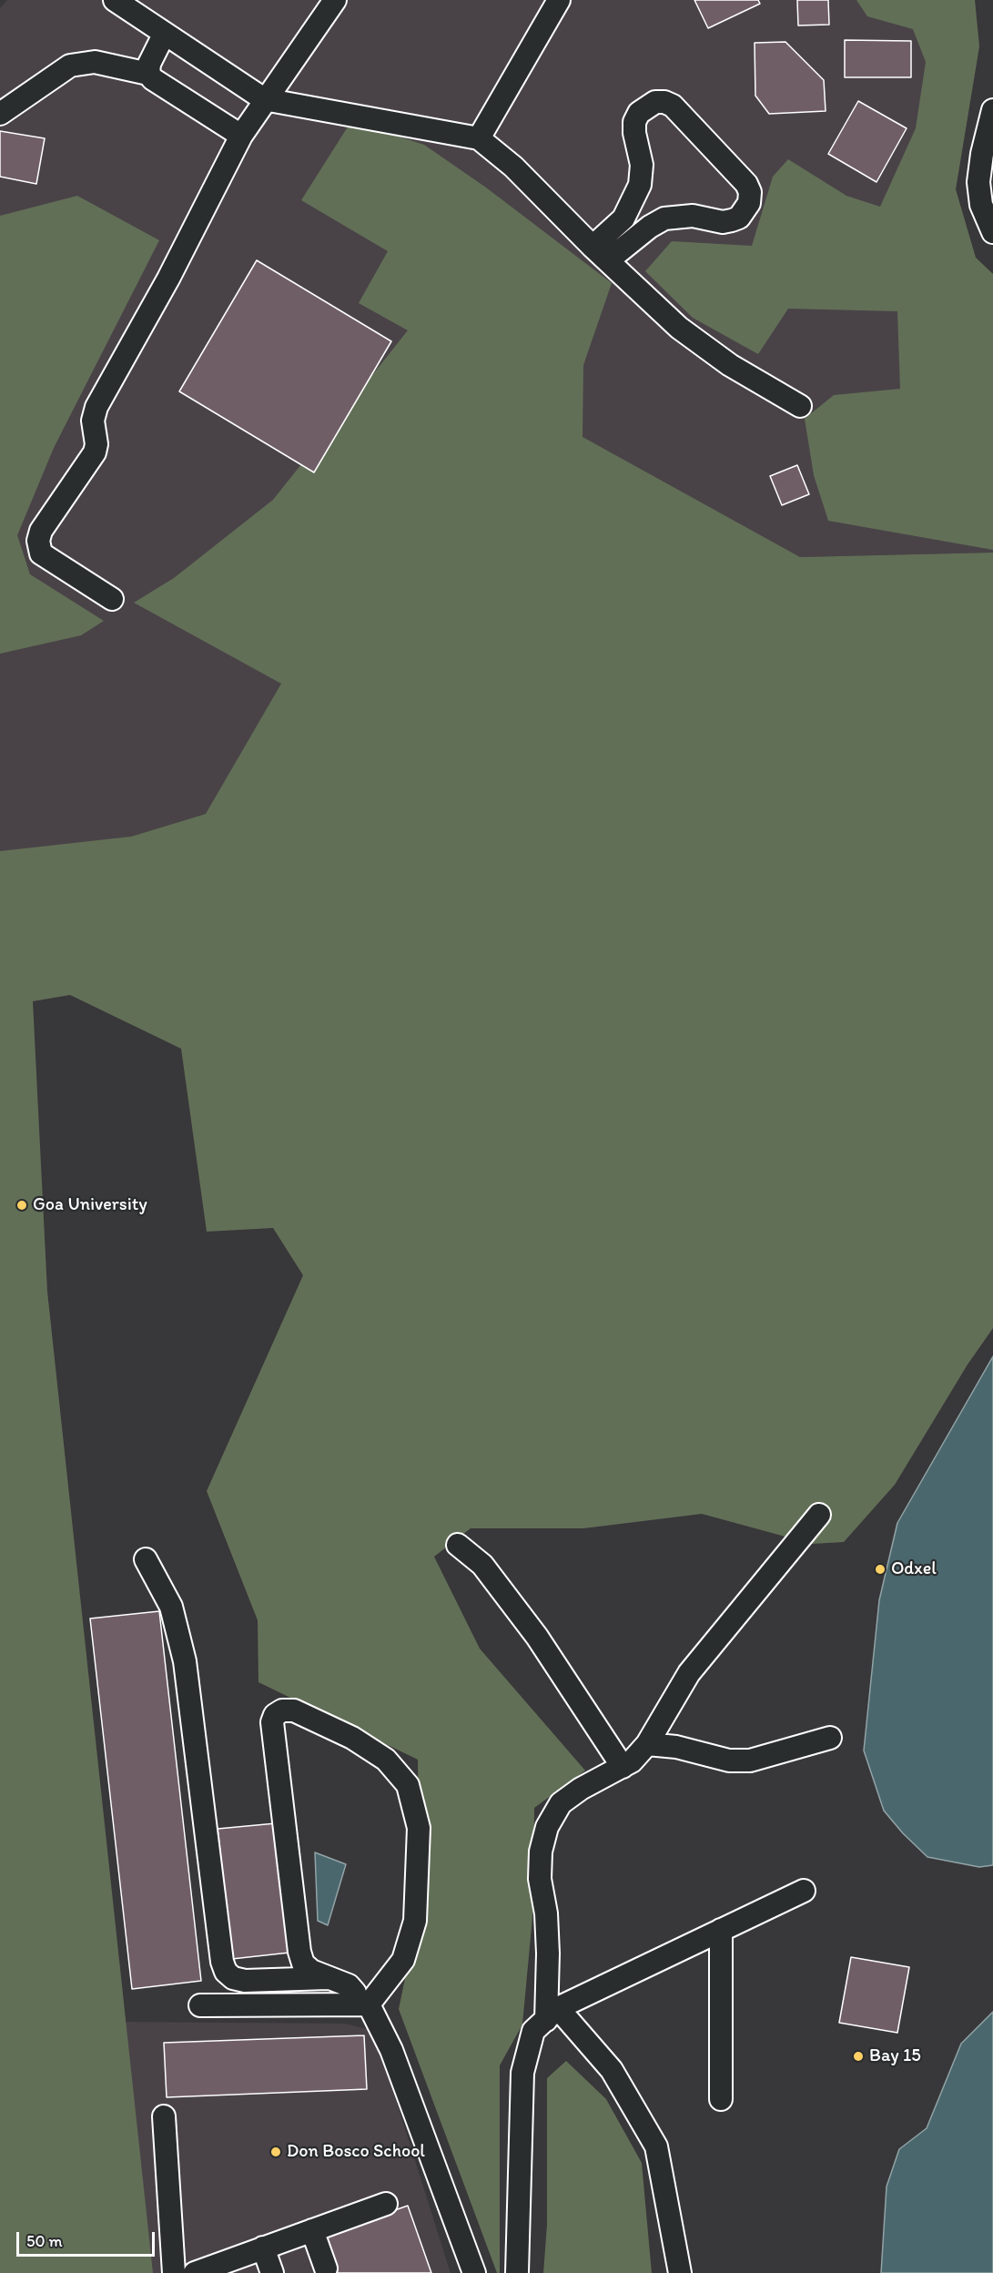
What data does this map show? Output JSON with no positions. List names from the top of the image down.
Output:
{
  "places": [
    "Goa University",
    "Odxel",
    "Bay 15",
    "Don Bosco School"
  ],
  "scale_bar": "50 m"
}
